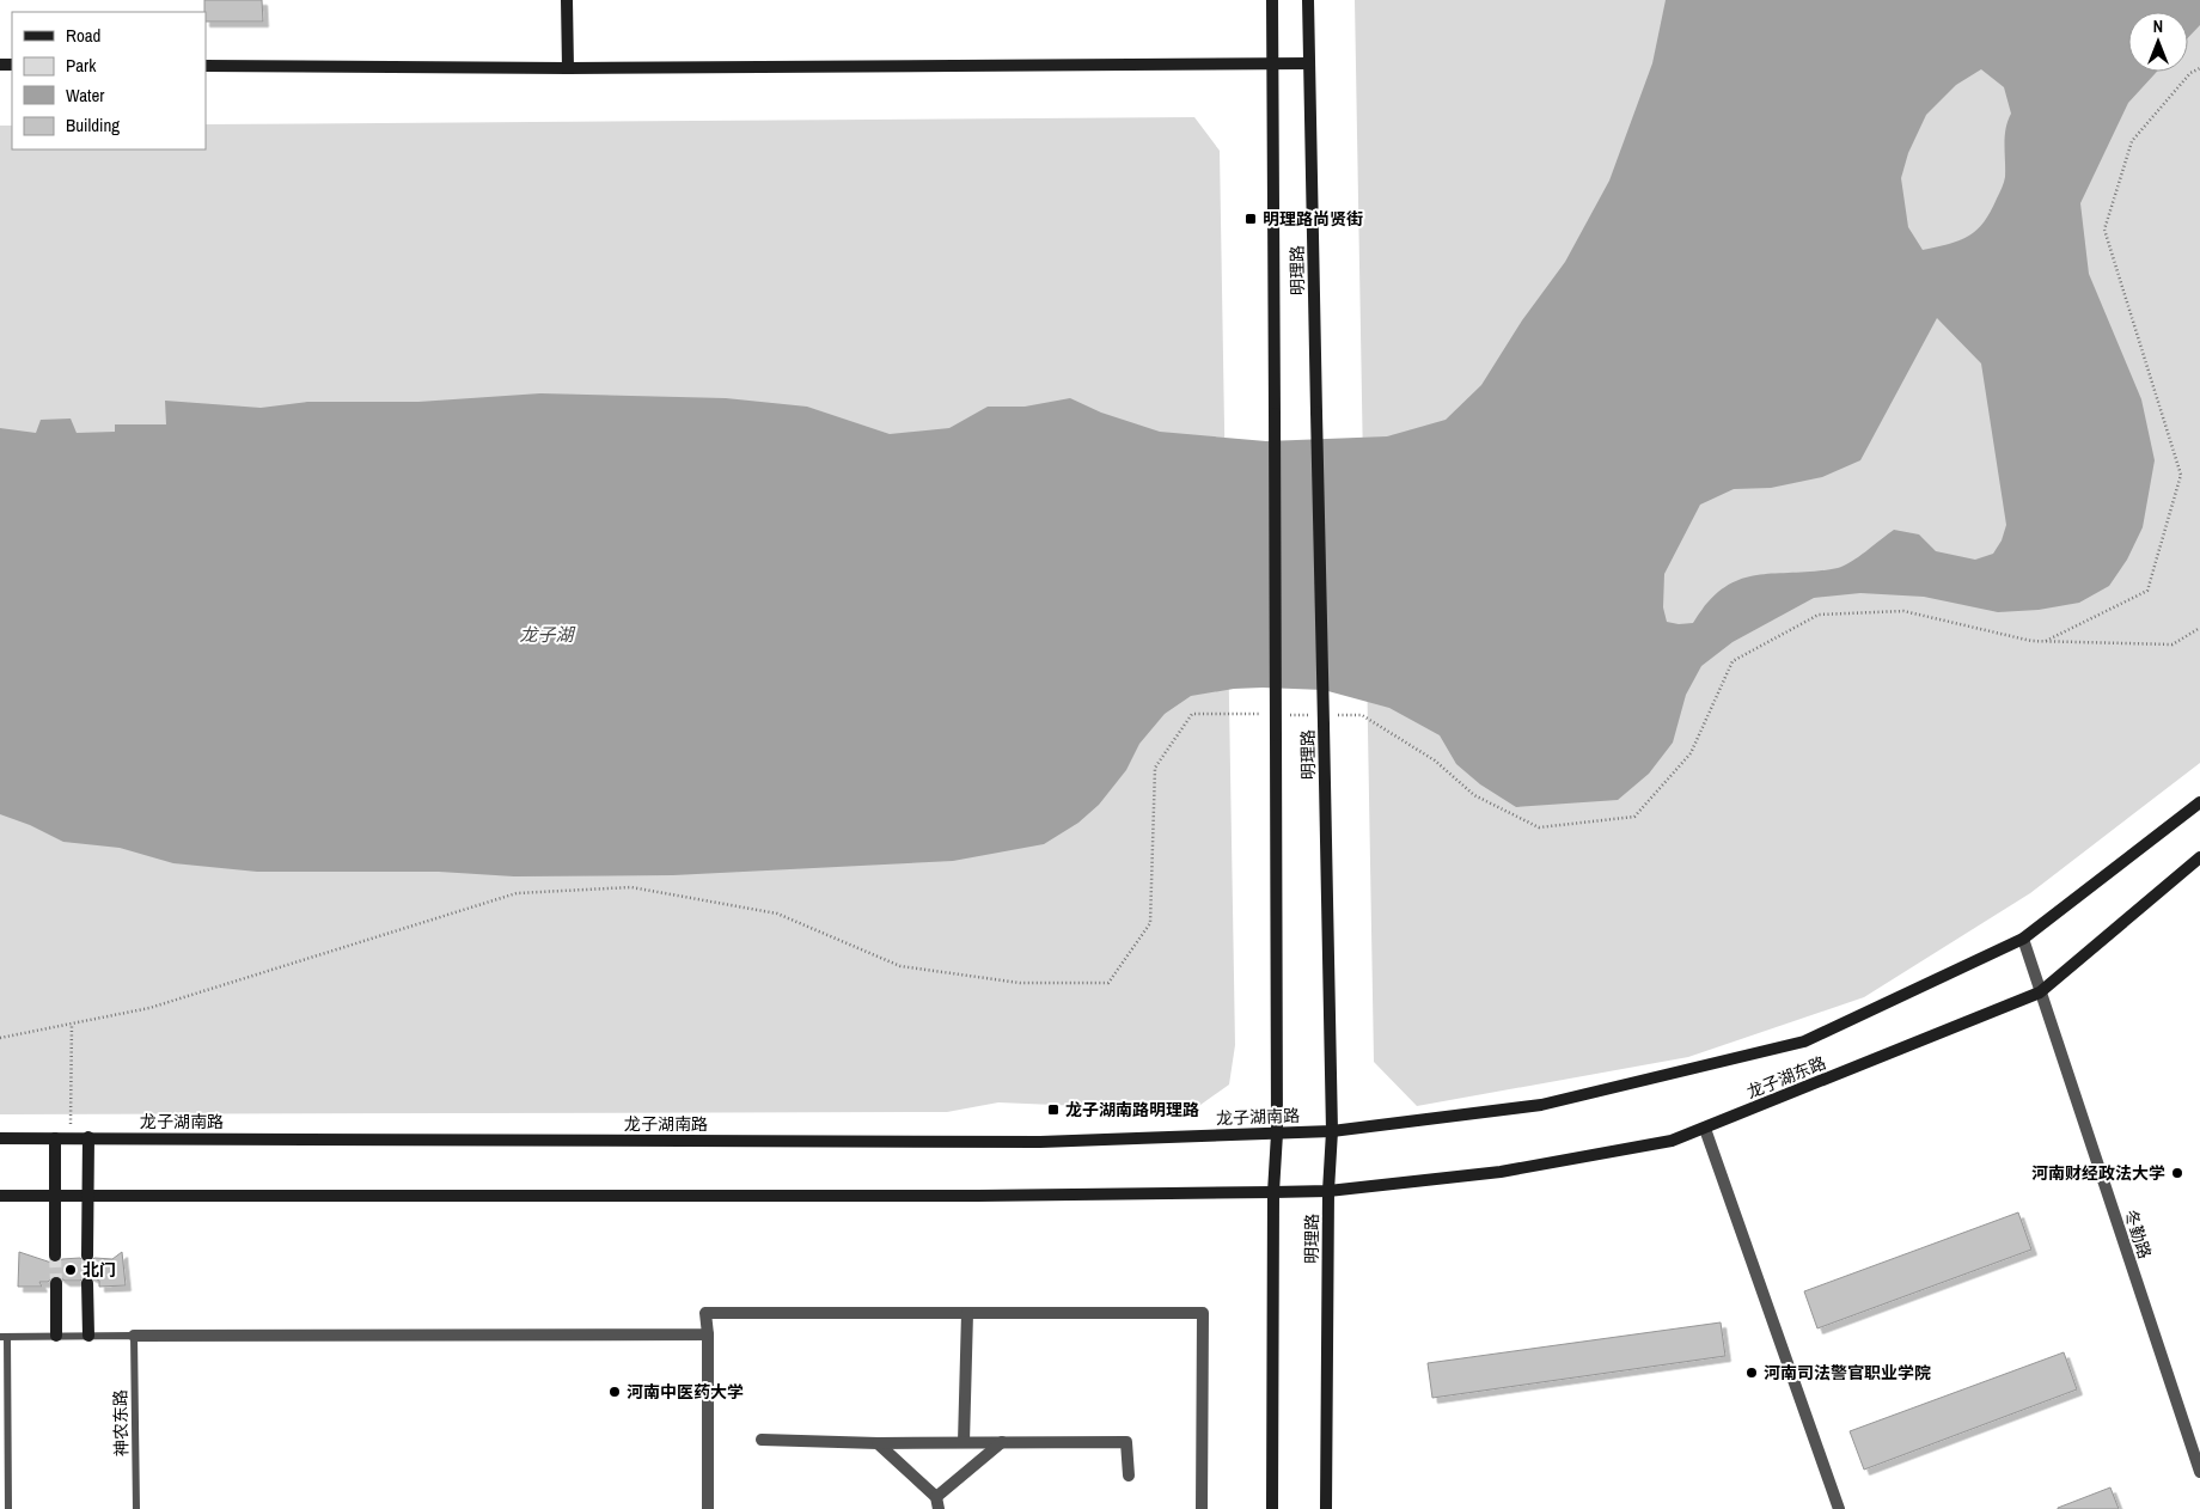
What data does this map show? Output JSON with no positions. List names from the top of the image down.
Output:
{
  "streets": {
    "street": [
      "明理路",
      "龙子湖东路",
      "龙子湖南路",
      "冬勤路"
    ],
    "lane": ["神农东路"]
  },
  "crossings": [
    ["明理路", "龙子湖东路"],
    ["明理路", "龙子湖南路"],
    ["龙子湖东路", "龙子湖南路"],
    ["龙子湖东路", "冬勤路"]
  ],
  "water": ["龙子湖"],
  "places": {
    "transit": ["明理路尚贤街", "龙子湖南路明理路"],
    "other": [
      "河南财经政法大学",
      "北门",
      "河南司法警官职业学院",
      "河南中医药大学"
    ]
  },
  "legend": [
    "Road",
    "Park",
    "Water",
    "Building"
  ],
  "north": "top"
}
